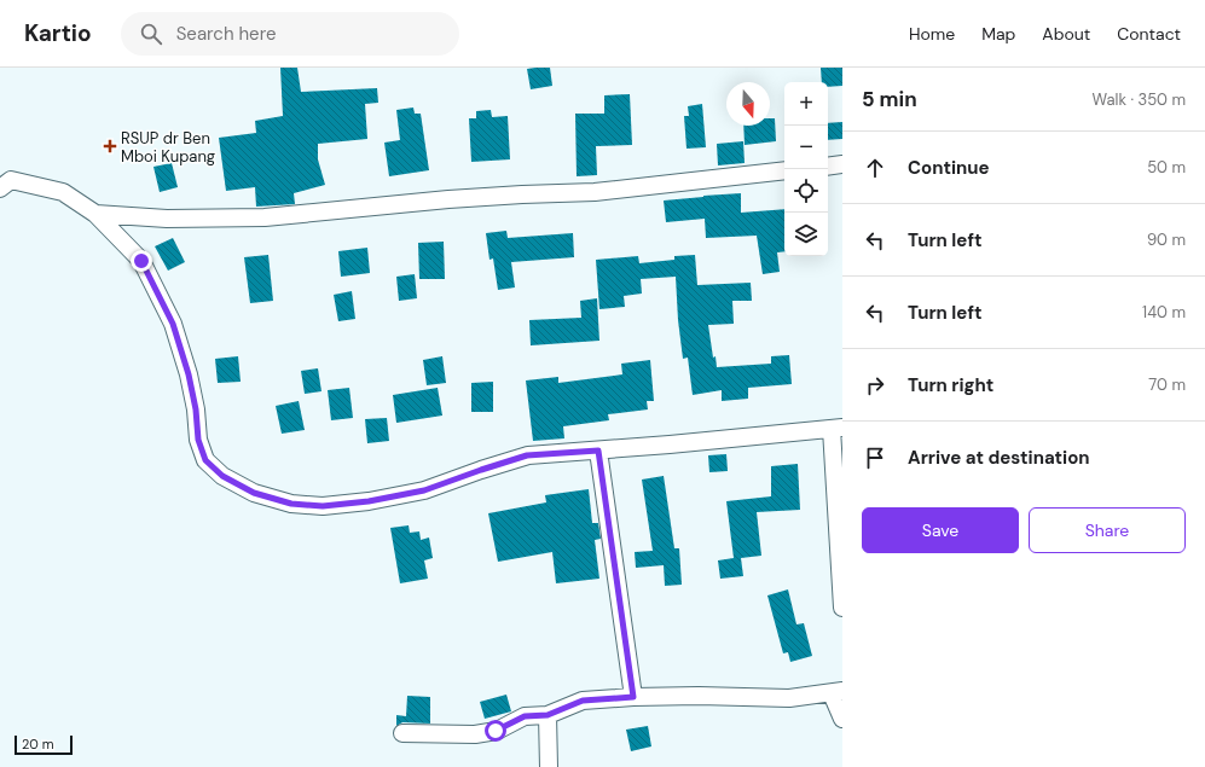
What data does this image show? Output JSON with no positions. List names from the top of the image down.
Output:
{
  "places": {
    "health": ["RSUP dr Ben Mboi Kupang"]
  },
  "scale_bar": "20 m",
  "north": "bottom",
  "page": {
    "header": "Kartio",
    "search": "Search here",
    "nav": [
      "Home",
      "Map",
      "About",
      "Contact"
    ],
    "heading": ["5 min", "Walk · 350 m"],
    "map_buttons": ["+", "−"],
    "list": [
      ["Continue", "50 m"],
      ["Turn left", "90 m"],
      ["Turn left", "140 m"],
      ["Turn right", "70 m"],
      "Arrive at destination"
    ],
    "buttons": ["Save", "Share"],
    "scale": "20 m"
  }
}
